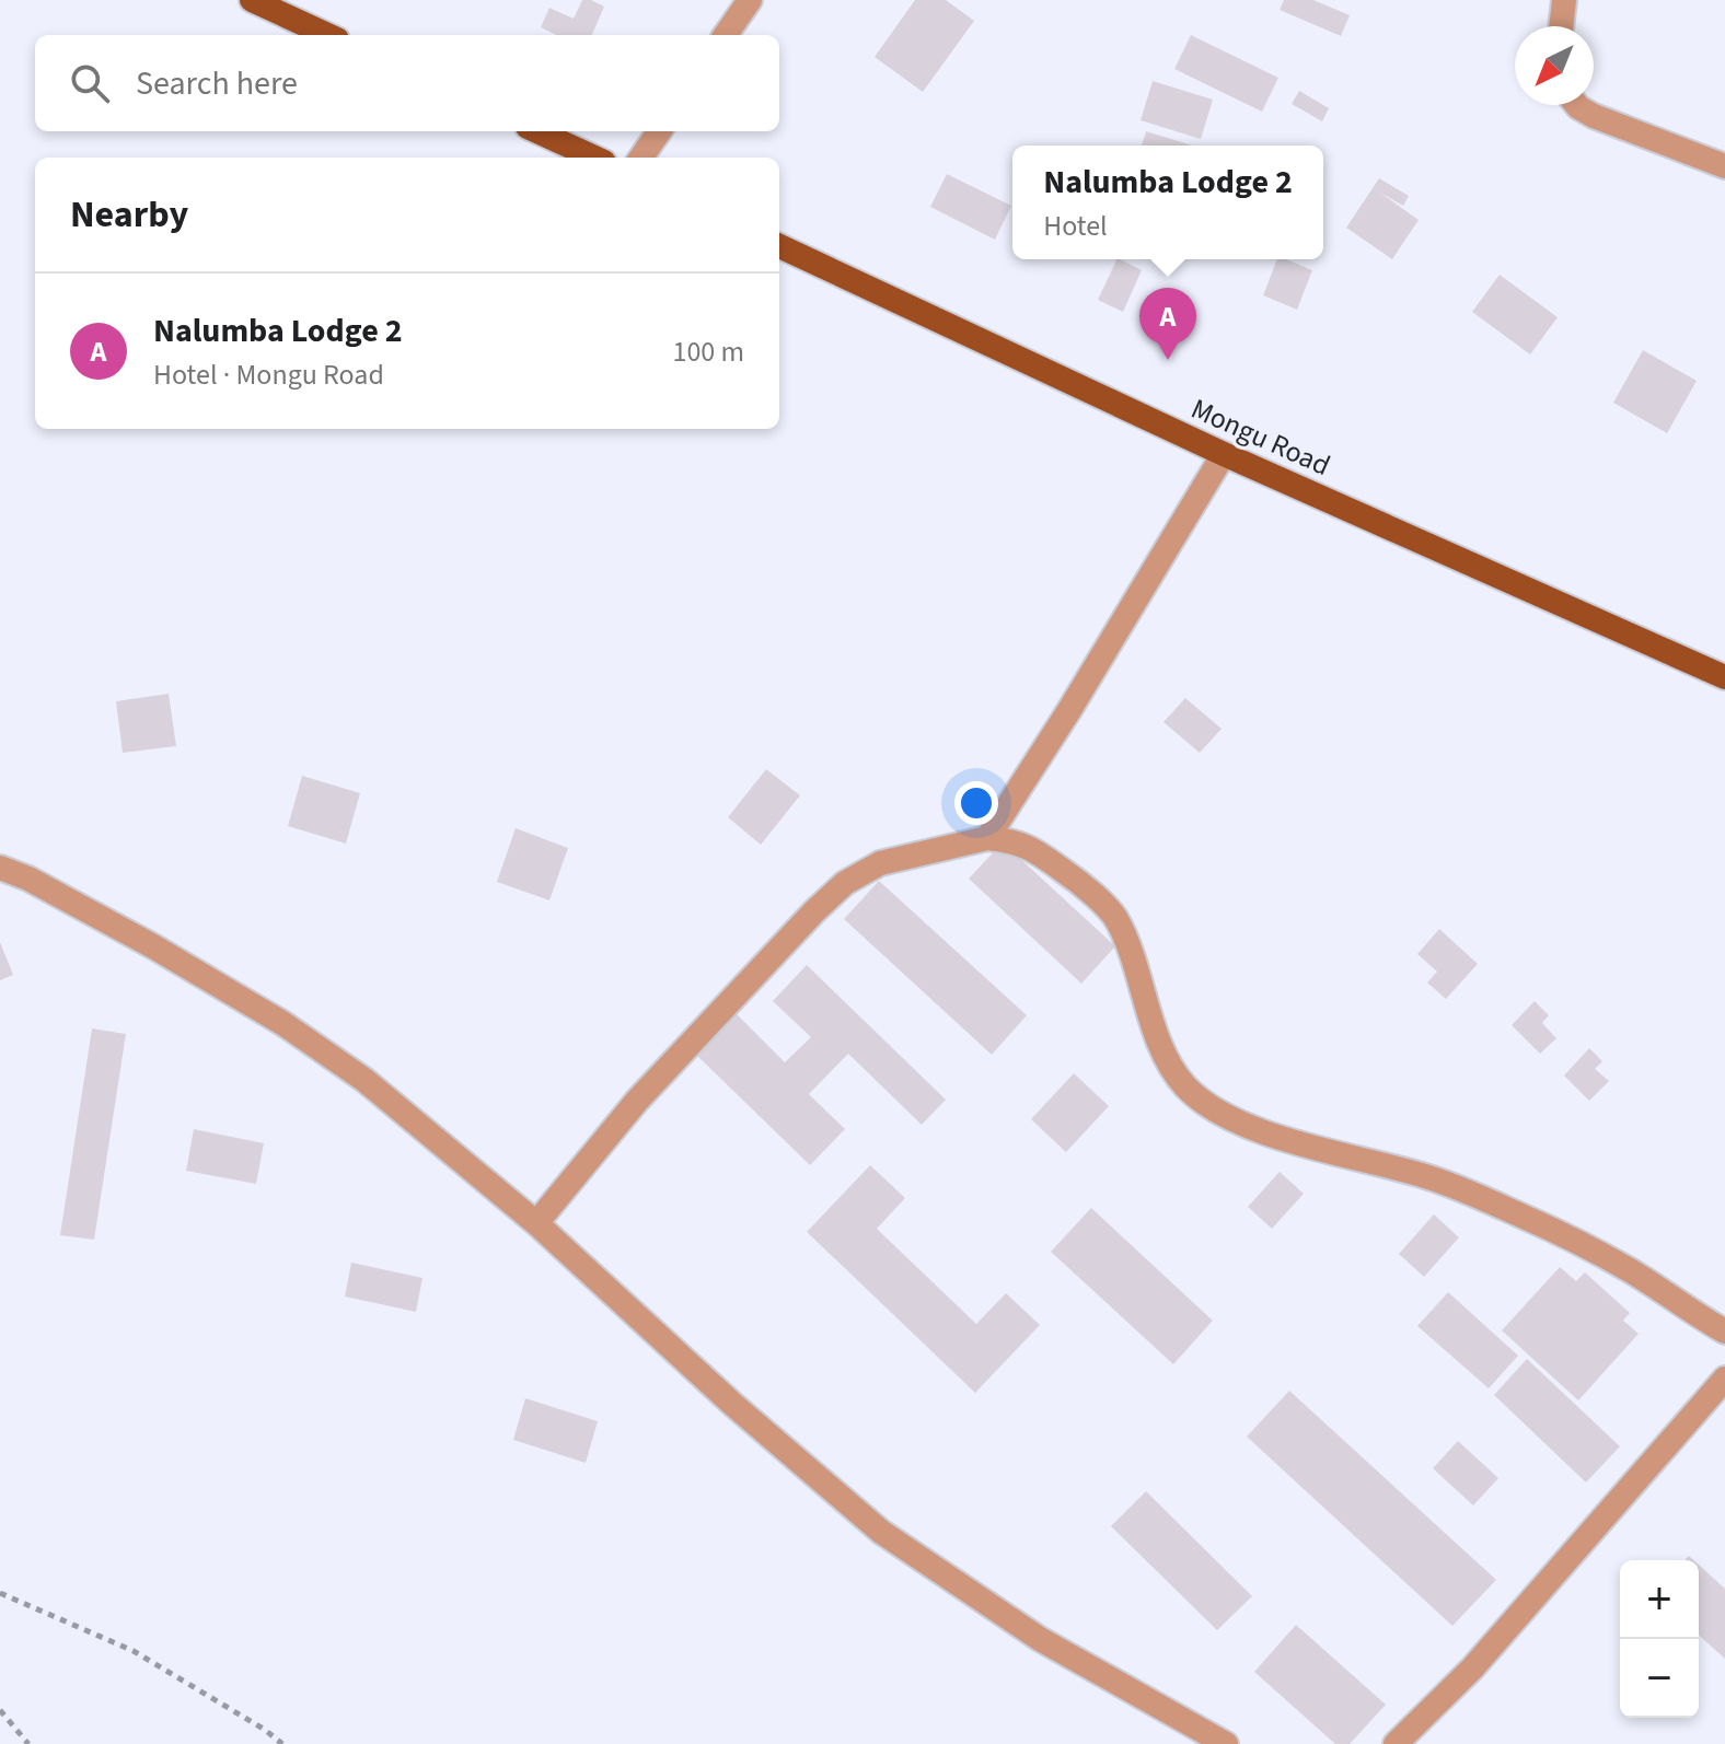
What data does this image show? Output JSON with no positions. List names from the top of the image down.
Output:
{
  "streets": {
    "main road": ["Mongu Road"]
  },
  "north": "bottom left",
  "page": {
    "search": "Search here",
    "popup": ["Nalumba Lodge 2", "Hotel"],
    "heading": "Nearby",
    "list": [
      {
        "mark": "A",
        "name": "Nalumba Lodge 2",
        "note": "Hotel · Mongu Road",
        "value": "100 m"
      }
    ],
    "pins": "A",
    "map_buttons": ["+", "−"]
  }
}
